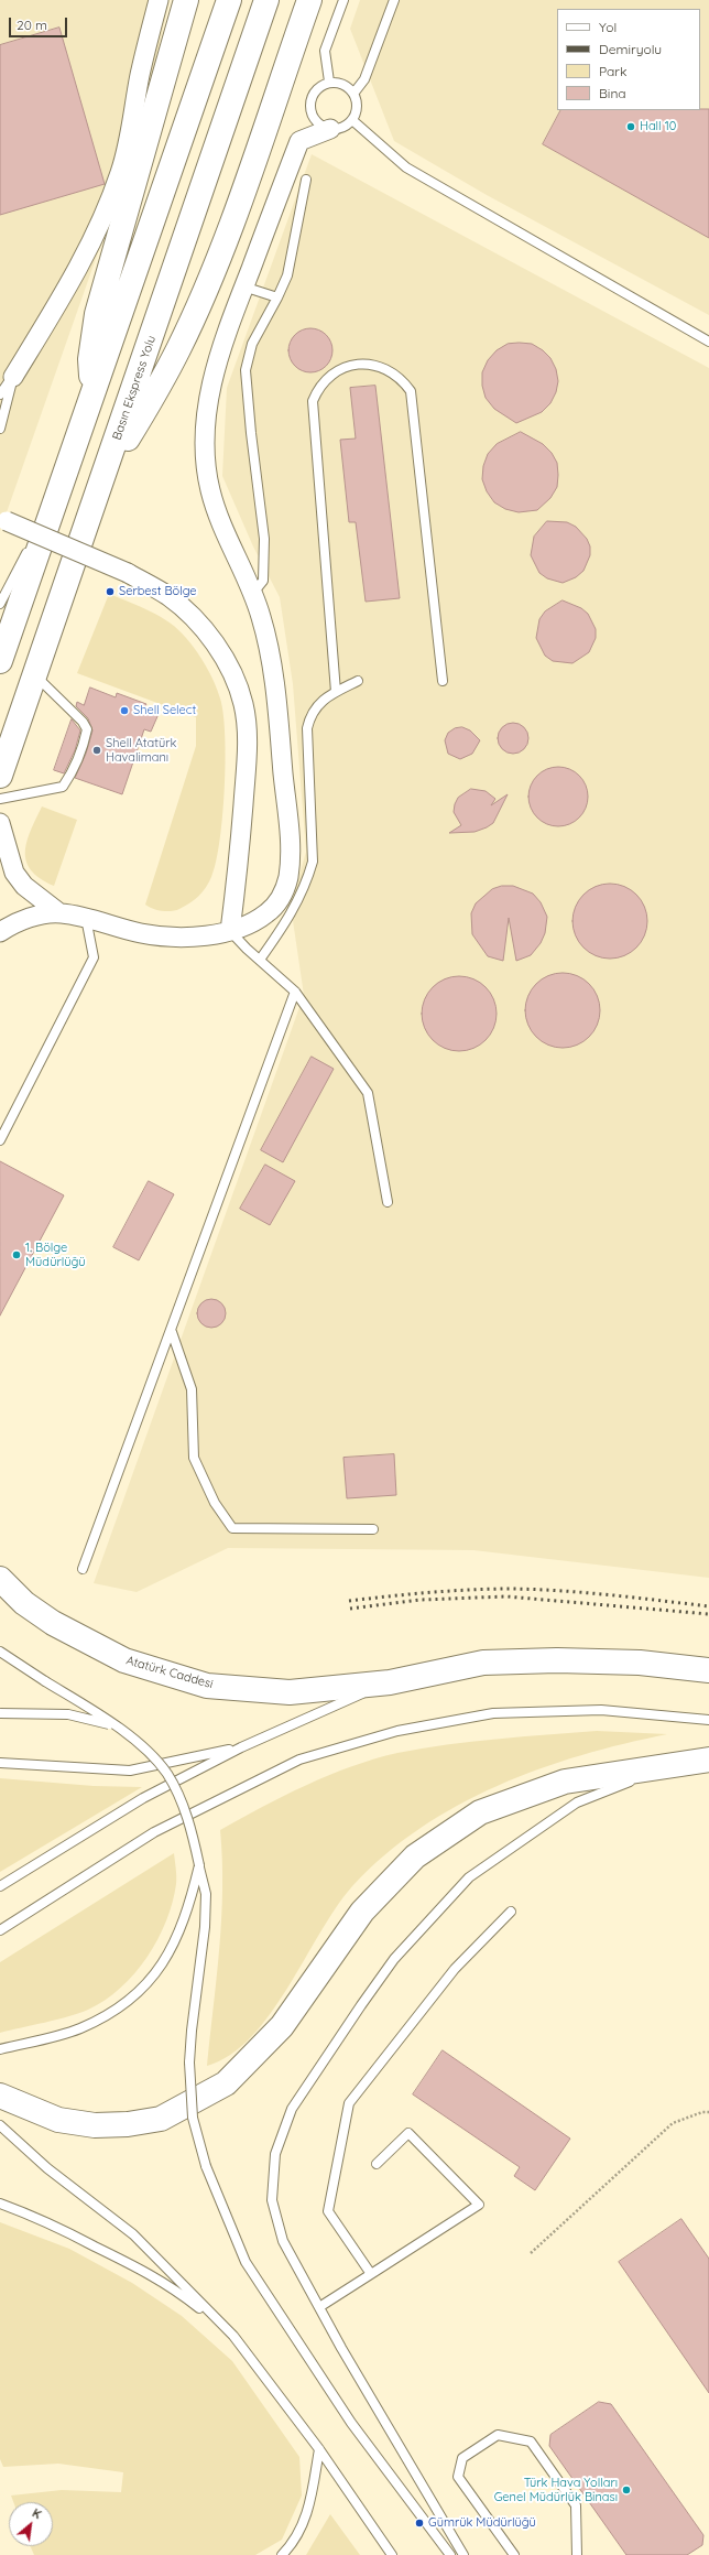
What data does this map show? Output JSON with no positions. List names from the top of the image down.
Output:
{
  "streets": {
    "main road": ["Basın Ekspress Yolu", "Atatürk Caddesi"]
  },
  "places": [
    "Hall 10",
    "Serbest Bölge",
    "Shell Select",
    "Shell Atatürk Havalimanı",
    "1. Bölge Müdürlüğü",
    "Türk Hava Yolları Genel Müdürlük Binası",
    "Gümrük Müdürlüğü"
  ],
  "legend": [
    "Yol",
    "Demiryolu",
    "Park",
    "Bina"
  ],
  "scale_bar": "20 m",
  "north": "top right"
}
